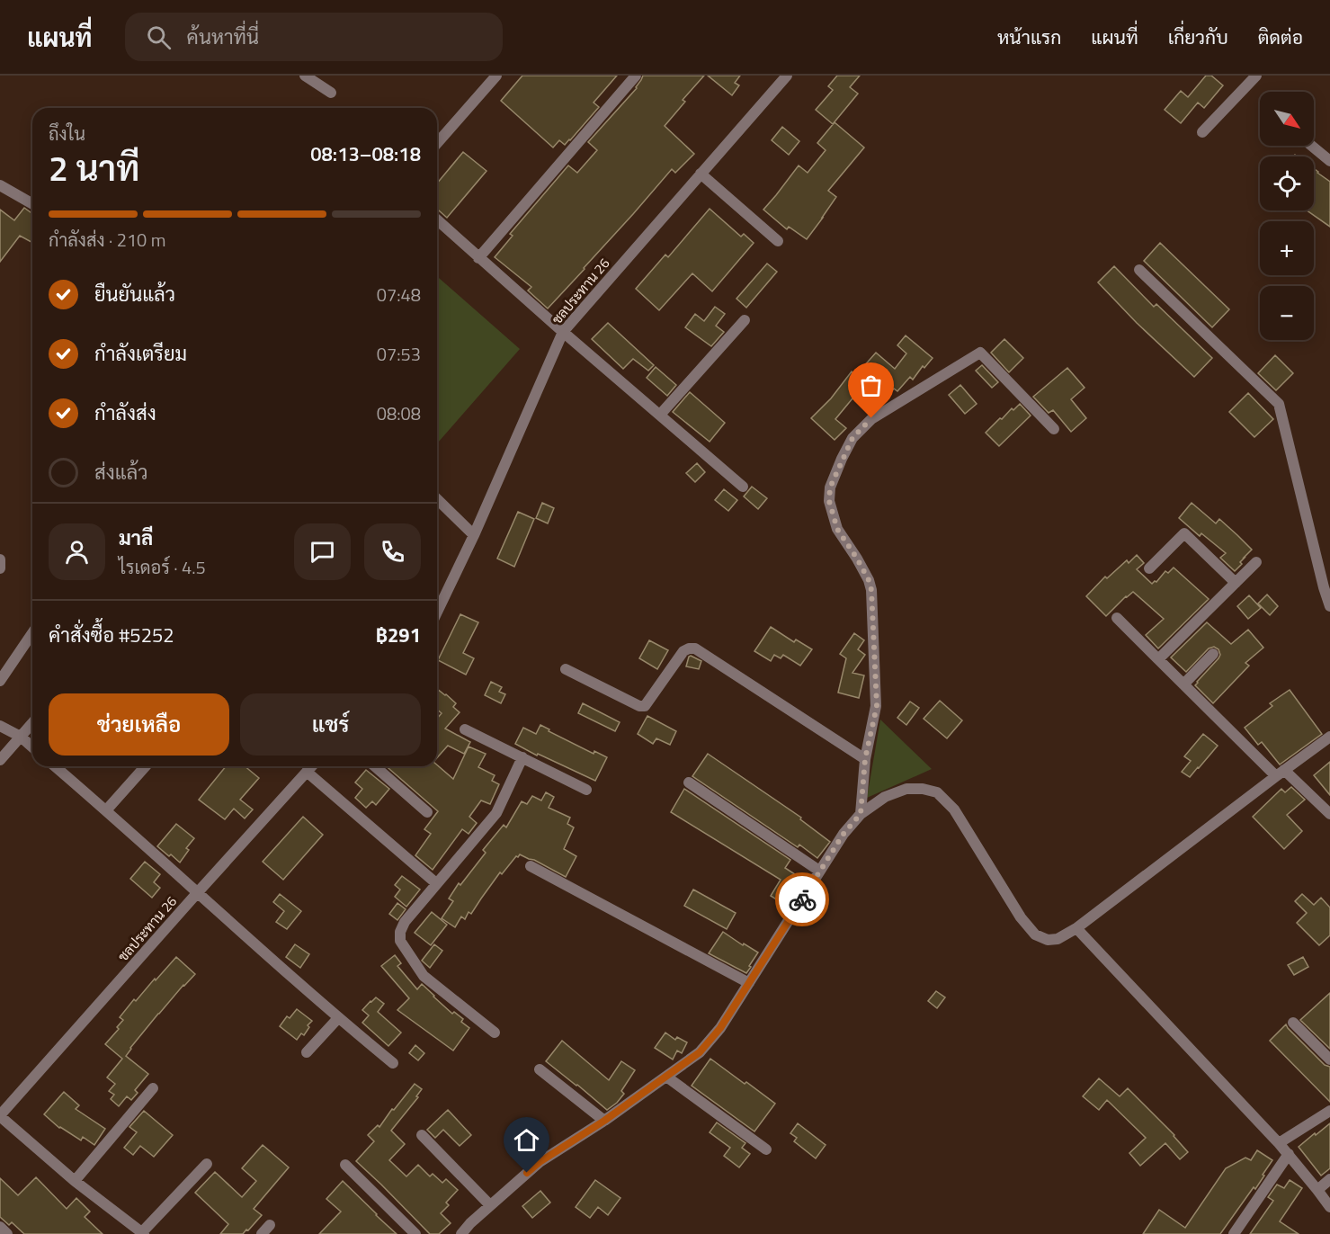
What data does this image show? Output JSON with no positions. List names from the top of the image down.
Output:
{
  "streets": {
    "street": ["ชลประทาน 26"]
  },
  "north": "bottom right",
  "page": {
    "header": "แผนที่",
    "search": "ค้นหาที่นี่",
    "nav": [
      "หน้าแรก",
      "แผนที่",
      "เกี่ยวกับ",
      "ติดต่อ"
    ],
    "map_buttons": ["+", "−"],
    "heading": ["2 นาที", "ถึงใน", "08:13–08:18"],
    "panel": [
      "มาลี",
      "ไรเดอร์ · 4.5",
      "คำสั่งซื้อ #5252",
      "฿291"
    ],
    "bar": "กำลังส่ง · 210 m",
    "list": [
      ["ยืนยันแล้ว", "07:48"],
      ["กำลังเตรียม", "07:53"],
      ["กำลังส่ง", "08:08"],
      "ส่งแล้ว"
    ],
    "buttons": ["ช่วยเหลือ", "แชร์"]
  }
}
